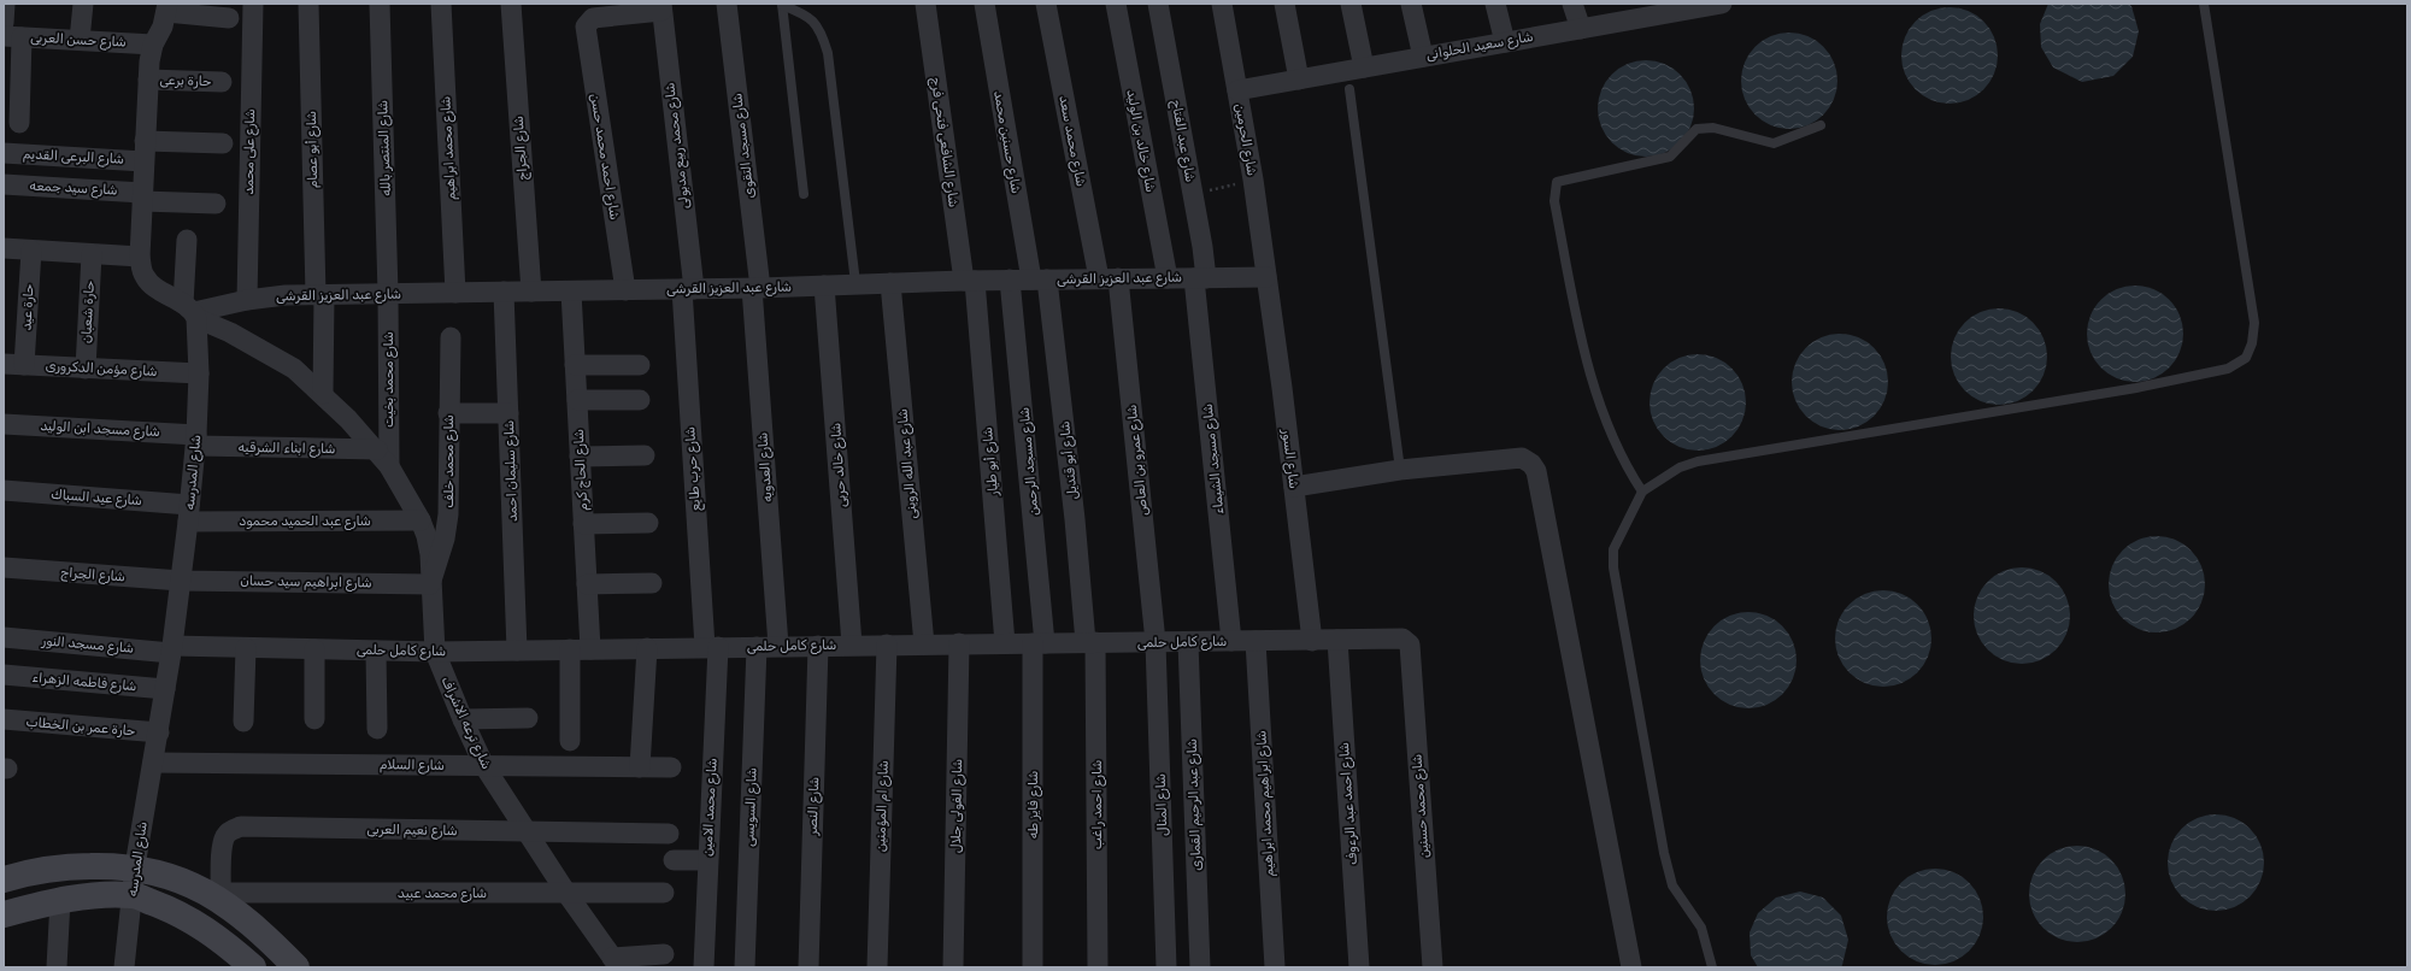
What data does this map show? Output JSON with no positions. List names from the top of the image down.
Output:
{
  "streets": {
    "street": [
      "شارع حسن العربى",
      "شارع سعيد الحلوانى",
      "حارة برعى",
      "شارع الحرمين",
      "شارع محمد سعد",
      "شارع خالد بن الوليد",
      "شارع عبد الفتاح",
      "شارع الشافعى فتحى فرج",
      "شارع حسنين محمد",
      "شارع محمد ربيع مدبولى",
      "شارع مسجد التقوى",
      "شارع المنتصر بالله",
      "شارع محمد ابراهيم",
      "شارع الجراج",
      "شارع أبو عصام",
      "شارع على محمد",
      "شارع البرعى القديم",
      "شارع احمد محمد حسن",
      "شارع سيد جمعه",
      "شارع عبد العزيز القرشى",
      "حارة عيد",
      "حارة شعبان",
      "شارع مؤمن الدكرورى",
      "شارع محمد بخيت",
      "شارع مسجد ابن الوليد",
      "شارع ابناء الشرقيه",
      "شارع مسجد الشيماء",
      "شارع السور",
      "شارع أبو قنديل",
      "شارع عمرو بن العاص",
      "شارع محمد خلف",
      "شارع أبو طيار",
      "شارع مسجد الرحمن",
      "شارع عبد الله الروينى",
      "شارع خالد حربى",
      "شارع العدويه",
      "شارع حرب طايع",
      "شارع الحاج كرم",
      "شارع سليمان احمد",
      "شارع المدرسه",
      "شارع عيد السباك",
      "شارع عبد الحميد محمود",
      "شارع ابراهيم سيد حسان",
      "شارع كامل حلمى",
      "شارع مسجد النور",
      "شارع فاطمه الزهراء",
      "شارع ترعه الاشراف",
      "حارة عمر بن الخطاب",
      "شارع السلام",
      "شارع ابراهيم محمد ابراهيم",
      "شارع احمد عبد الرءوف",
      "شارع فايز طه",
      "شارع احمد راغب",
      "شارع المنال",
      "شارع عبد الرحيم القمارى",
      "شارع النصر",
      "شارع ام المؤمنين",
      "شارع الفولى جلال",
      "شارع محمد حسنين",
      "شارع محمد الامين",
      "شارع السويسى",
      "شارع نعيم العربى",
      "شارع محمد عبيد"
    ]
  },
  "crossings": [
    ["شارع سعيد الحلوانى", "شارع الحرمين"],
    ["شارع الحرمين", "شارع عبد العزيز القرشى"],
    ["شارع الحرمين", "شارع السور"],
    ["شارع محمد سعد", "شارع عبد العزيز القرشى"],
    ["شارع محمد سعد", "شارع عمرو بن العاص"],
    ["شارع خالد بن الوليد", "شارع عبد العزيز القرشى"],
    ["شارع عبد الفتاح", "شارع عبد العزيز القرشى"],
    ["شارع عبد الفتاح", "شارع مسجد الشيماء"],
    ["شارع الشافعى فتحى فرج", "شارع عبد العزيز القرشى"],
    ["شارع الشافعى فتحى فرج", "شارع أبو طيار"],
    ["شارع حسنين محمد", "شارع عبد العزيز القرشى"],
    ["شارع حسنين محمد", "شارع أبو قنديل"],
    ["شارع محمد ربيع مدبولى", "شارع عبد العزيز القرشى"],
    ["شارع محمد ربيع مدبولى", "شارع حرب طايع"],
    ["شارع مسجد التقوى", "شارع عبد العزيز القرشى"],
    ["شارع مسجد التقوى", "شارع العدويه"],
    ["شارع المنتصر بالله", "شارع عبد العزيز القرشى"],
    ["شارع المنتصر بالله", "شارع محمد بخيت"],
    ["شارع محمد ابراهيم", "شارع عبد العزيز القرشى"],
    ["شارع الجراج", "شارع عبد العزيز القرشى"],
    ["شارع الجراج", "شارع المدرسه"],
    ["شارع الجراج", "شارع ابراهيم سيد حسان"],
    ["شارع أبو عصام", "شارع عبد العزيز القرشى"],
    ["شارع أبو عصام", "شارع ترعه الاشراف"],
    ["شارع على محمد", "شارع عبد العزيز القرشى"],
    ["شارع احمد محمد حسن", "شارع عبد العزيز القرشى"],
    ["شارع عبد العزيز القرشى", "شارع محمد بخيت"],
    ["شارع عبد العزيز القرشى", "شارع مسجد الشيماء"],
    ["شارع عبد العزيز القرشى", "شارع السور"],
    ["شارع عبد العزيز القرشى", "شارع أبو قنديل"],
    ["شارع عبد العزيز القرشى", "شارع عمرو بن العاص"],
    ["شارع عبد العزيز القرشى", "شارع أبو طيار"],
    ["شارع عبد العزيز القرشى", "شارع مسجد الرحمن"],
    ["شارع عبد العزيز القرشى", "شارع عبد الله الروينى"],
    ["شارع عبد العزيز القرشى", "شارع خالد حربى"],
    ["شارع عبد العزيز القرشى", "شارع العدويه"],
    ["شارع عبد العزيز القرشى", "شارع حرب طايع"],
    ["شارع عبد العزيز القرشى", "شارع الحاج كرم"],
    ["شارع عبد العزيز القرشى", "شارع سليمان احمد"],
    ["شارع عبد العزيز القرشى", "شارع المدرسه"],
    ["شارع عبد العزيز القرشى", "شارع ترعه الاشراف"],
    ["حارة عيد", "شارع مؤمن الدكرورى"],
    ["حارة شعبان", "شارع مؤمن الدكرورى"],
    ["شارع مؤمن الدكرورى", "شارع المدرسه"],
    ["شارع محمد بخيت", "شارع ترعه الاشراف"],
    ["شارع مسجد ابن الوليد", "شارع ابناء الشرقيه"],
    ["شارع مسجد ابن الوليد", "شارع المدرسه"],
    ["شارع ابناء الشرقيه", "شارع المدرسه"],
    ["شارع ابناء الشرقيه", "شارع ترعه الاشراف"],
    ["شارع مسجد الشيماء", "شارع كامل حلمى"],
    ["شارع السور", "شارع كامل حلمى"],
    ["شارع أبو قنديل", "شارع كامل حلمى"],
    ["شارع أبو قنديل", "شارع احمد راغب"],
    ["شارع عمرو بن العاص", "شارع كامل حلمى"],
    ["شارع عمرو بن العاص", "شارع المنال"],
    ["شارع محمد خلف", "شارع ابراهيم سيد حسان"],
    ["شارع محمد خلف", "شارع ترعه الاشراف"],
    ["شارع أبو طيار", "شارع كامل حلمى"],
    ["شارع مسجد الرحمن", "شارع كامل حلمى"],
    ["شارع مسجد الرحمن", "شارع فايز طه"],
    ["شارع عبد الله الروينى", "شارع كامل حلمى"],
    ["شارع خالد حربى", "شارع كامل حلمى"],
    ["شارع العدويه", "شارع كامل حلمى"],
    ["شارع حرب طايع", "شارع كامل حلمى"],
    ["شارع حرب طايع", "شارع محمد الامين"],
    ["شارع الحاج كرم", "شارع كامل حلمى"],
    ["شارع سليمان احمد", "شارع كامل حلمى"],
    ["شارع المدرسه", "شارع عيد السباك"],
    ["شارع المدرسه", "شارع عبد الحميد محمود"],
    ["شارع المدرسه", "شارع ابراهيم سيد حسان"],
    ["شارع المدرسه", "شارع كامل حلمى"],
    ["شارع المدرسه", "شارع مسجد النور"],
    ["شارع المدرسه", "شارع فاطمه الزهراء"],
    ["شارع المدرسه", "شارع ترعه الاشراف"],
    ["شارع المدرسه", "حارة عمر بن الخطاب"],
    ["شارع المدرسه", "شارع السلام"],
    ["شارع عيد السباك", "شارع عبد الحميد محمود"],
    ["شارع عبد الحميد محمود", "شارع ترعه الاشراف"],
    ["شارع ابراهيم سيد حسان", "شارع ترعه الاشراف"],
    ["شارع كامل حلمى", "شارع مسجد النور"],
    ["شارع كامل حلمى", "شارع ترعه الاشراف"],
    ["شارع كامل حلمى", "شارع ابراهيم محمد ابراهيم"],
    ["شارع كامل حلمى", "شارع احمد عبد الرءوف"],
    ["شارع كامل حلمى", "شارع فايز طه"],
    ["شارع كامل حلمى", "شارع احمد راغب"],
    ["شارع كامل حلمى", "شارع المنال"],
    ["شارع كامل حلمى", "شارع عبد الرحيم القمارى"],
    ["شارع كامل حلمى", "شارع النصر"],
    ["شارع كامل حلمى", "شارع ام المؤمنين"],
    ["شارع كامل حلمى", "شارع الفولى جلال"],
    ["شارع كامل حلمى", "شارع محمد حسنين"],
    ["شارع كامل حلمى", "شارع محمد الامين"],
    ["شارع كامل حلمى", "شارع السويسى"],
    ["شارع ترعه الاشراف", "شارع السلام"],
    ["شارع ترعه الاشراف", "شارع نعيم العربى"],
    ["شارع ترعه الاشراف", "شارع محمد عبيد"],
    ["شارع نعيم العربى", "شارع محمد عبيد"]
  ]
}
